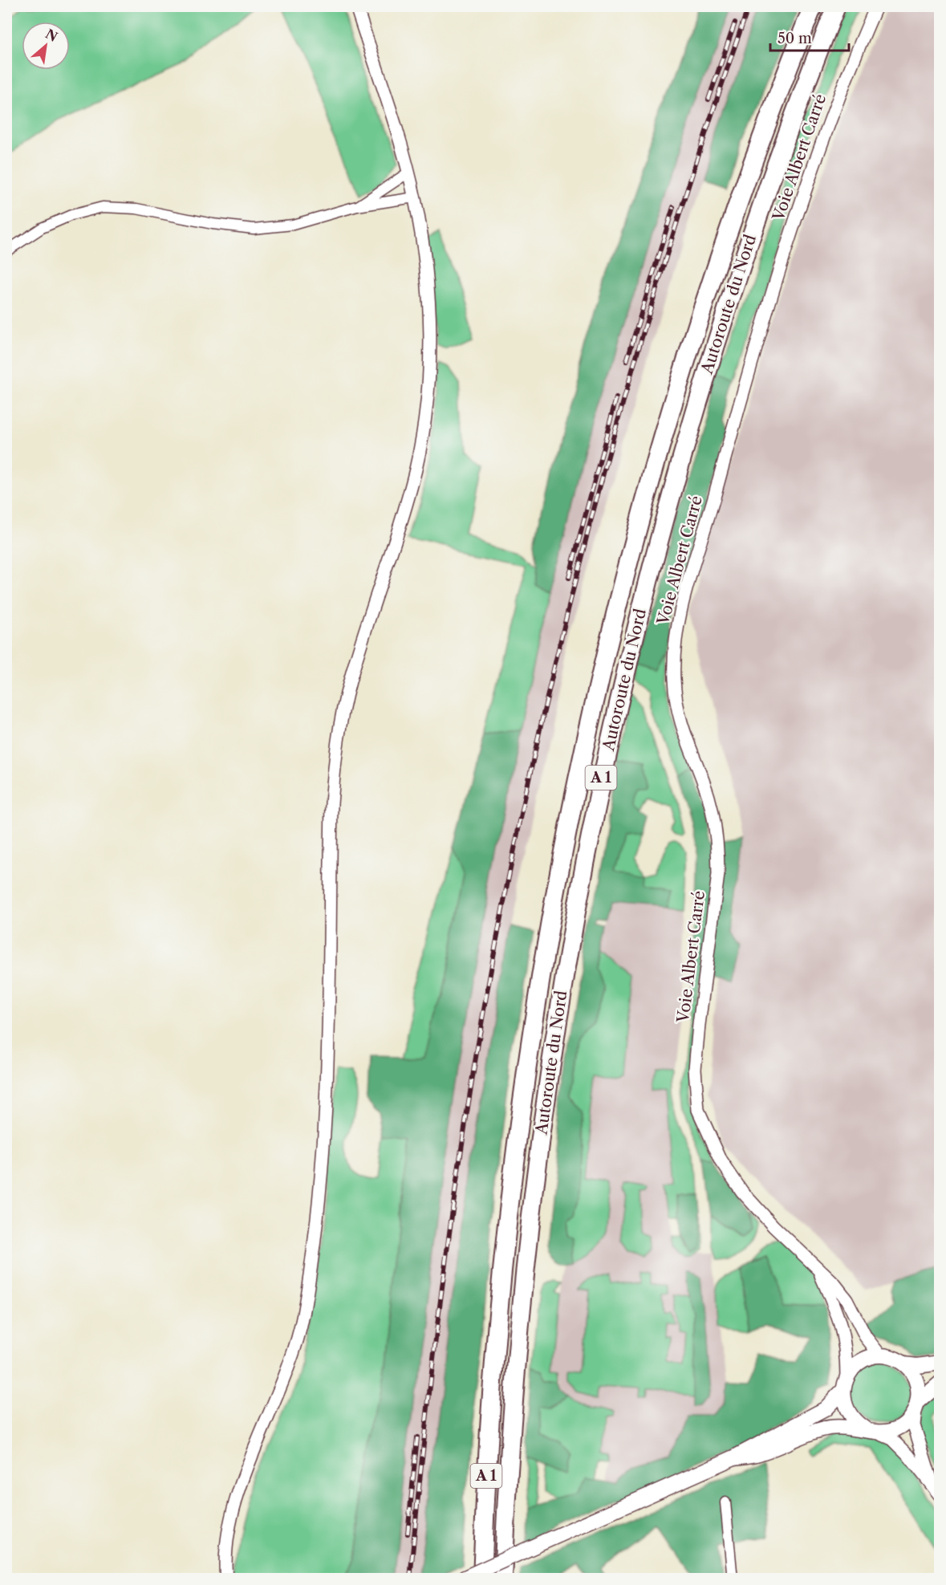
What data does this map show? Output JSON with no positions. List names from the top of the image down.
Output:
{
  "streets": {
    "highway": ["Autoroute du Nord", "A 1"],
    "street": ["Voie Albert Carré"]
  },
  "scale_bar": "50 m",
  "north": "top right"
}
